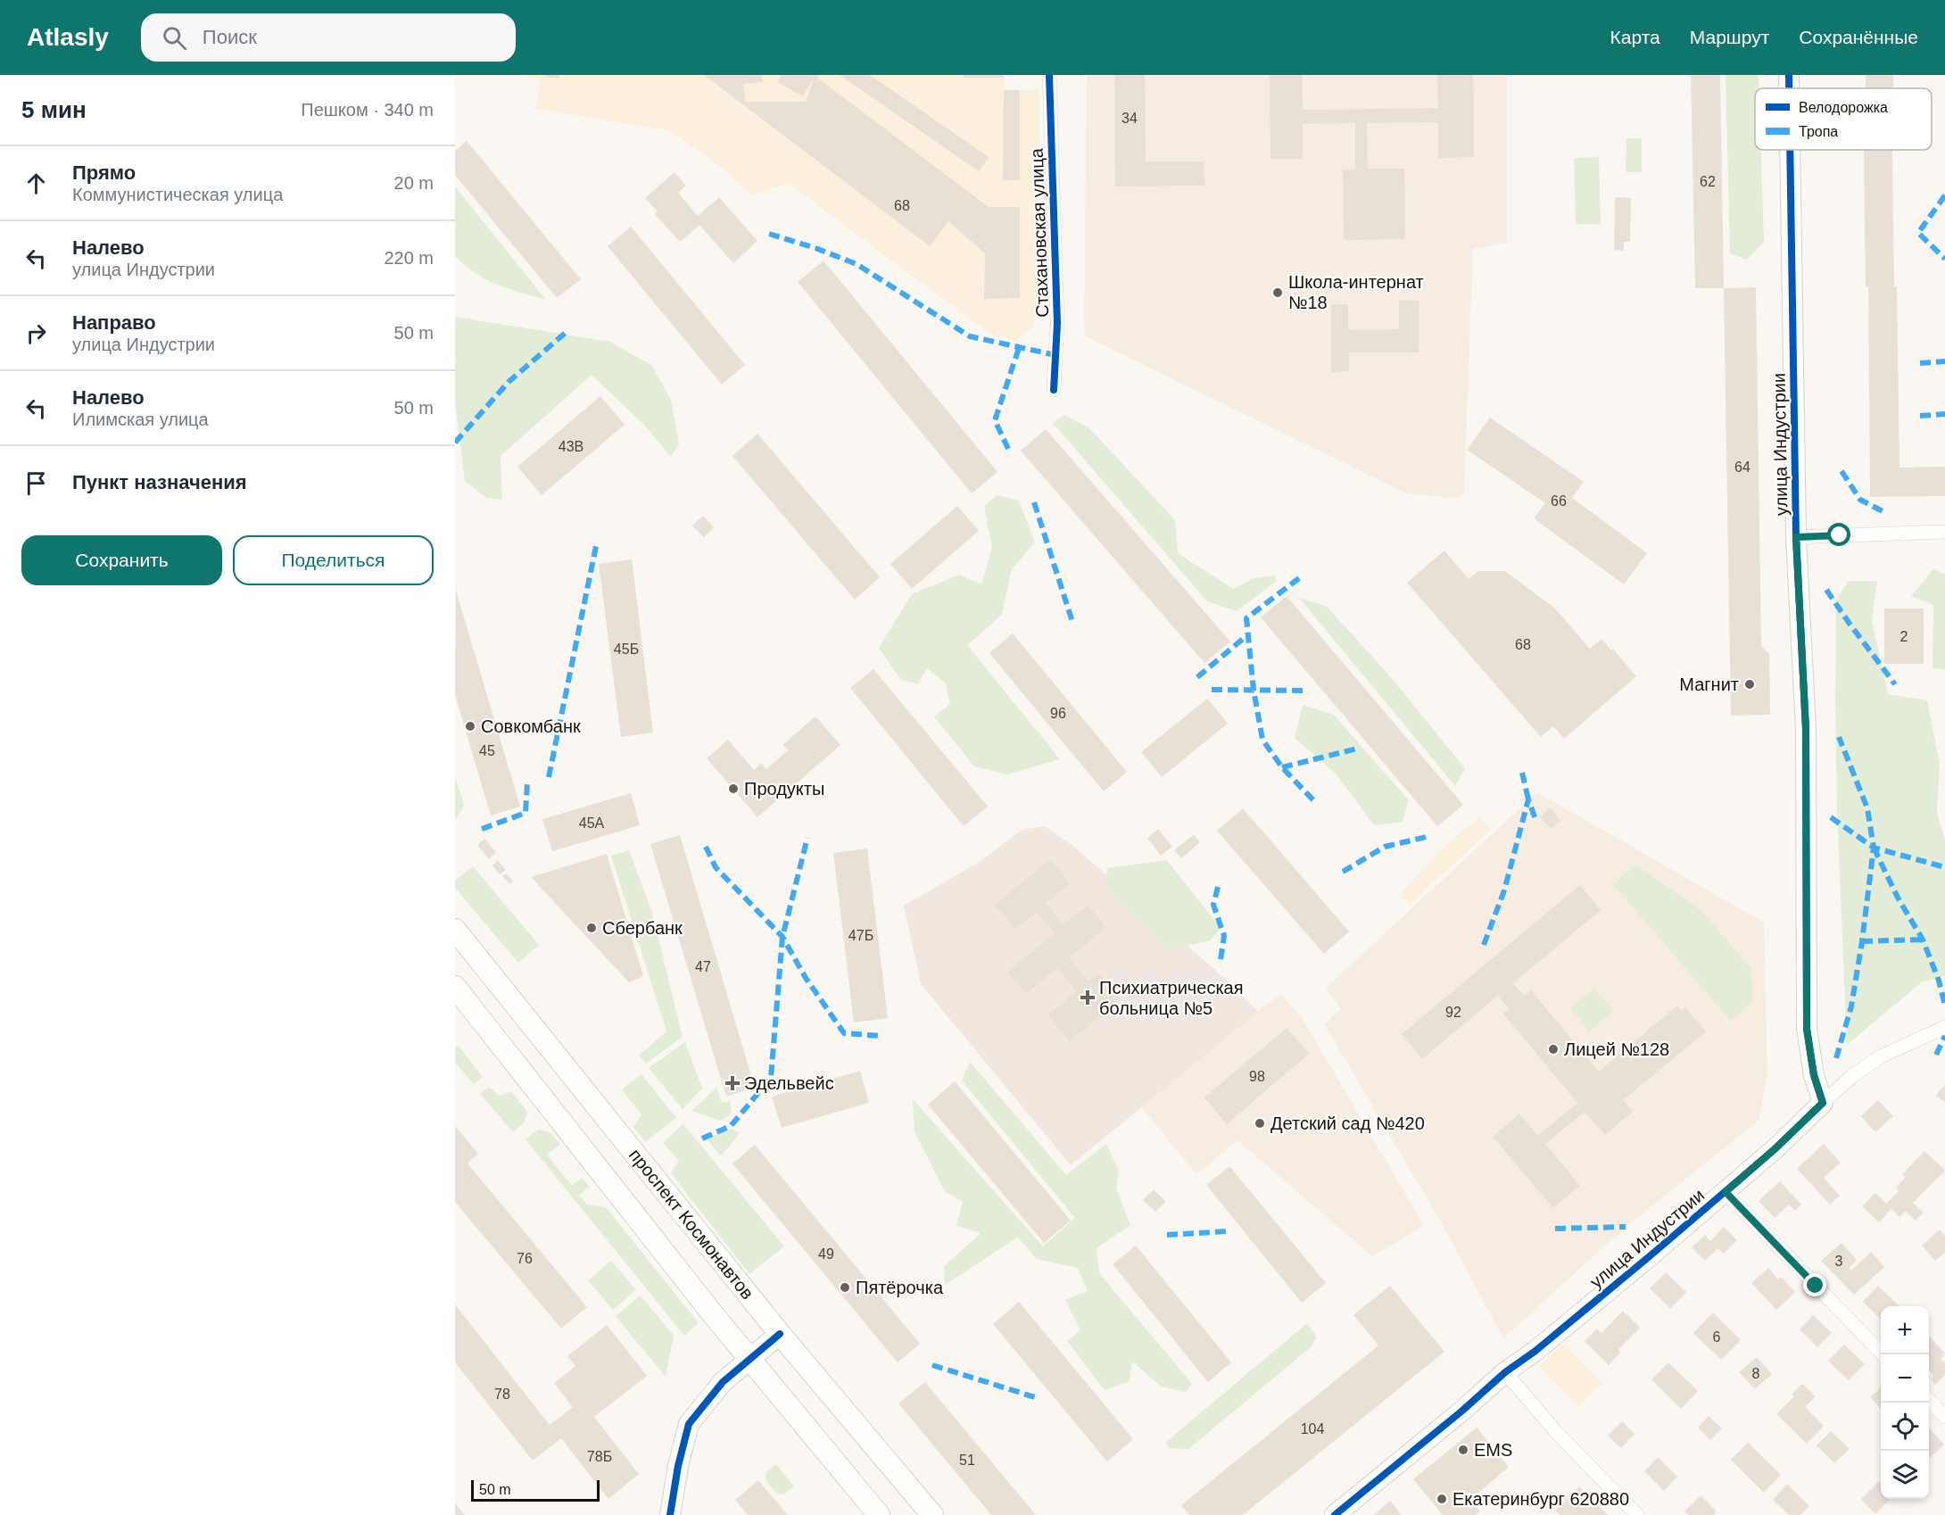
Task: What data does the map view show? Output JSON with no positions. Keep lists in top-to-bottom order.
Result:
{
  "streets": {
    "main road": ["проспект Космонавтов"],
    "street": ["Стахановская улица", "улица Индустрии"]
  },
  "places": {
    "other": [
      "Школа-интернат №18",
      "Магнит",
      "Совкомбанк",
      "Продукты",
      "Сбербанк",
      "Лицей №128",
      "Детский сад №420",
      "Пятёрочка",
      "EMS",
      "Екатеринбург 620880"
    ],
    "health": ["Психиатрическая больница №5", "Эдельвейс"]
  },
  "house_numbers": [
    "34",
    "62",
    "68",
    "43В",
    "64",
    "66",
    "2",
    "68",
    "45Б",
    "96",
    "45",
    "45А",
    "47Б",
    "47",
    "92",
    "98",
    "49",
    "76",
    "3",
    "6",
    "8",
    "78",
    "104",
    "78Б",
    "51"
  ],
  "legend": ["Велодорожка", "Тропа"],
  "scale_bar": "50 m",
  "page": {
    "header": "Atlasly",
    "search": "Поиск",
    "nav": ["Карта", "Маршрут", "Сохранённые"],
    "heading": ["5 мин", "Пешком · 340 m"],
    "list": [
      ["Прямо", "Коммунистическая улица", "20 m"],
      ["Налево", "улица Индустрии", "220 m"],
      ["Направо", "улица Индустрии", "50 m"],
      ["Налево", "Илимская улица", "50 m"],
      "Пункт назначения"
    ],
    "buttons": ["Сохранить", "Поделиться"],
    "map_buttons": ["+", "−"],
    "scale": "50 m"
  }
}
